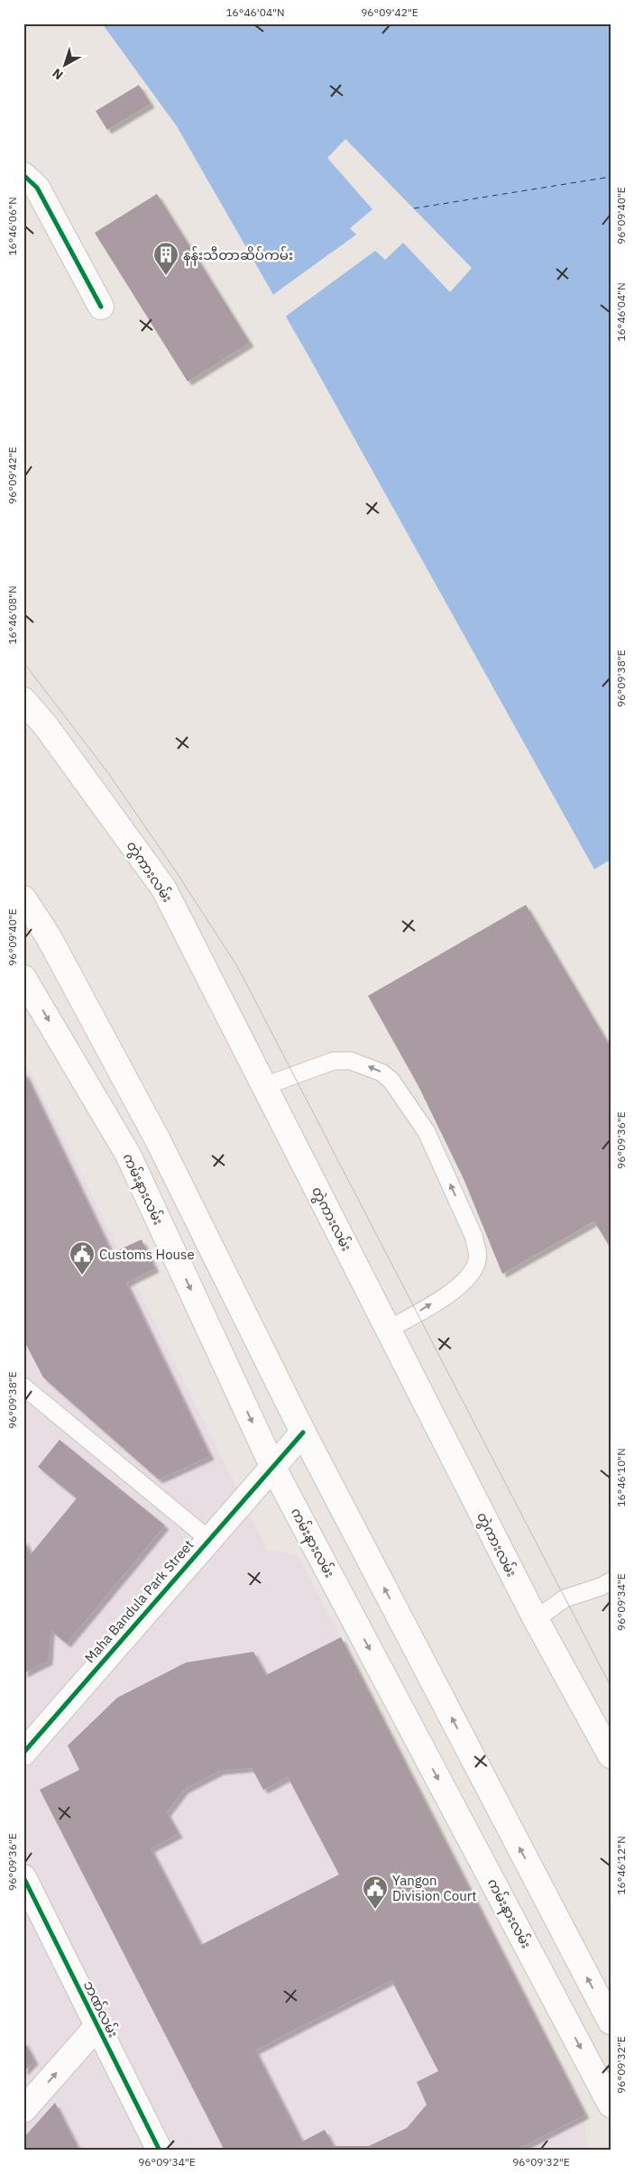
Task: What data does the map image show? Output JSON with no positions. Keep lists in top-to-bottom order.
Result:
{
  "streets": {
    "main road": [
      "တွဲကားလမ်း",
      "ကမ်းနားလမ်း",
      "Maha Bandula Park Street",
      "ဘဏ်လမ်း"
    ]
  },
  "crossings": [
    ["ကမ်းနားလမ်း", "Maha Bandula Park Street"]
  ],
  "places": {
    "building": ["နန်းသီတာဆိပ်ကမ်း"],
    "public building": ["Customs House", "Yangon Division Court"]
  },
  "north": "bottom left",
  "coordinates": [
    "16°46'04\"N",
    "96°09'42\"E",
    "96°09'40\"E",
    "16°46'06\"N",
    "16°46'08\"N",
    "96°09'38\"E",
    "96°09'36\"E",
    "16°46'10\"N",
    "96°09'34\"E",
    "16°46'12\"N",
    "96°09'32\"E"
  ]
}
